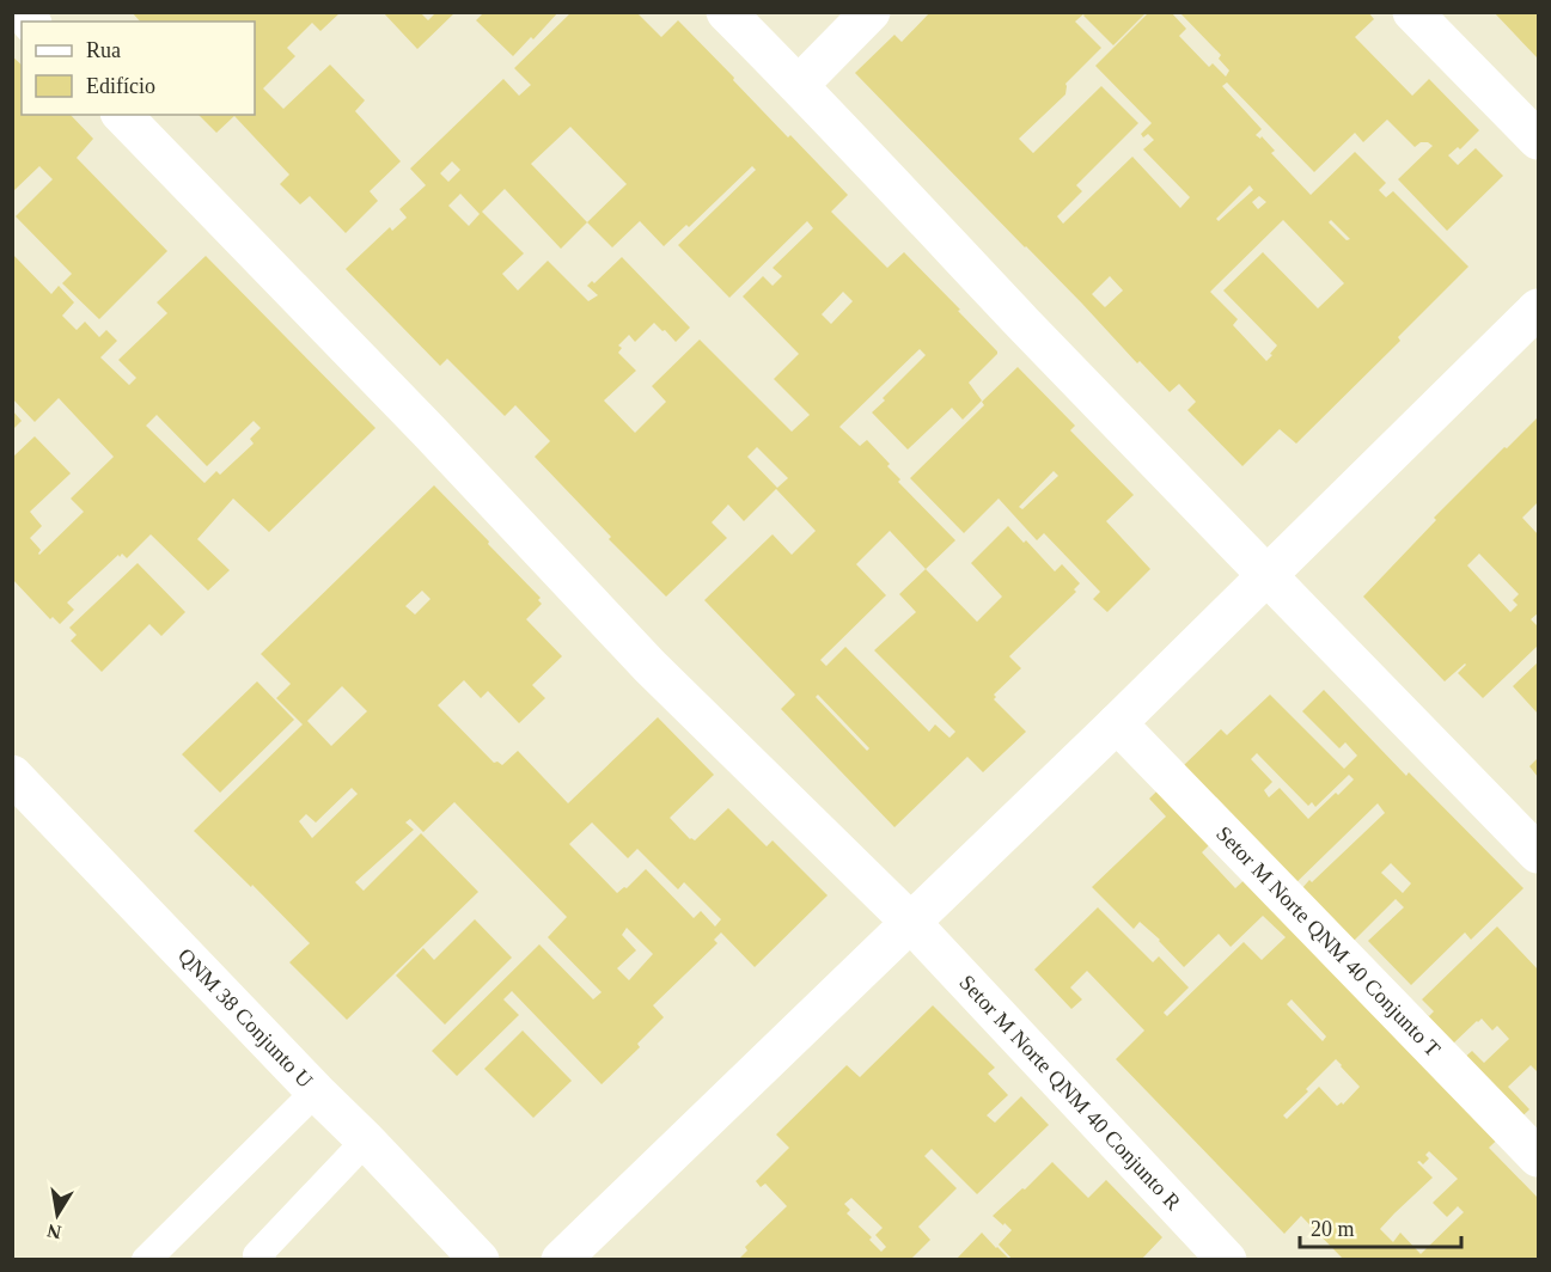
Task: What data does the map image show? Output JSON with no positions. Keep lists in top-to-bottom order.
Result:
{
  "streets": {
    "street": ["Setor M Norte QNM 40 Conjunto T", "QNM 38 Conjunto U", "Setor M Norte QNM 40 Conjunto R"]
  },
  "legend": ["Rua", "Edifício"],
  "scale_bar": "20 m",
  "north": "bottom"
}
